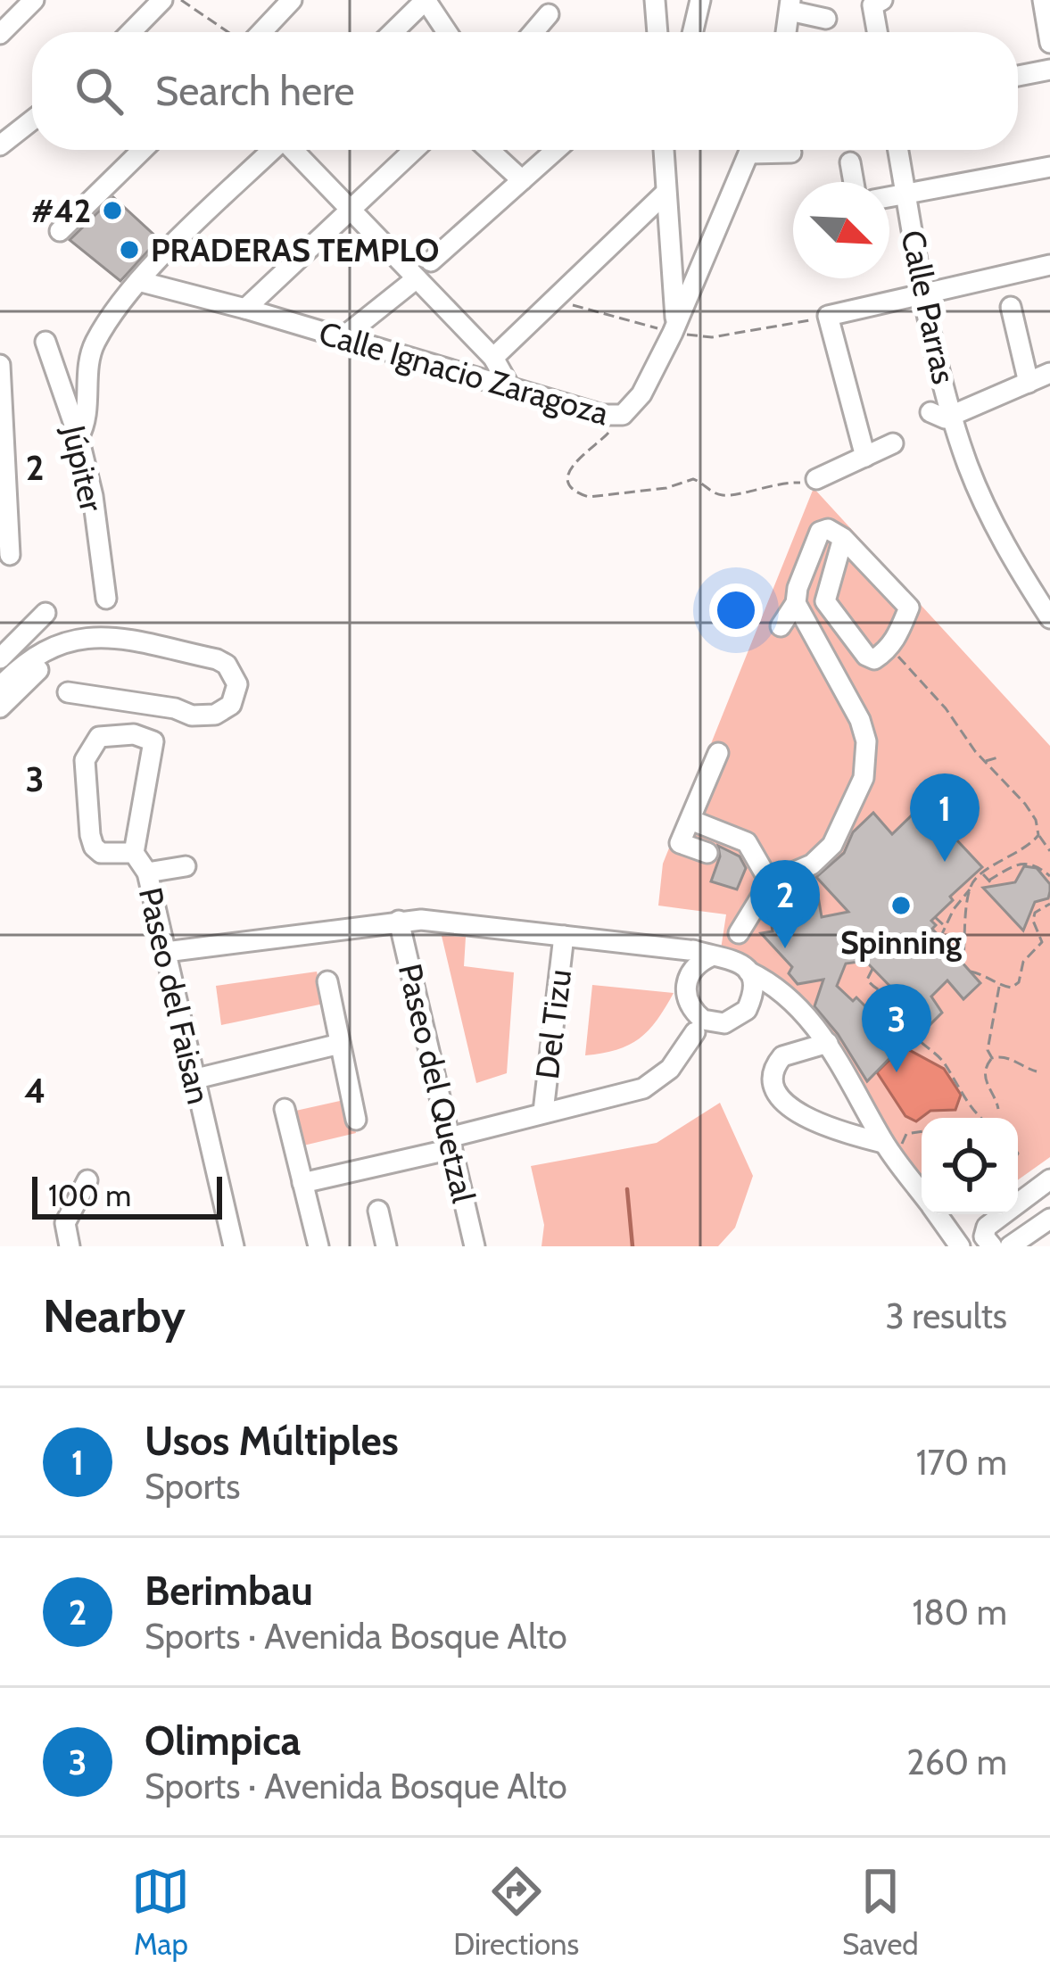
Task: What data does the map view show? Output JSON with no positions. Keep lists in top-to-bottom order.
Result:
{
  "streets": {
    "street": [
      "Calle Parras",
      "Calle Ignacio Zaragoza",
      "Júpiter",
      "Paseo del Faisan",
      "Del Tizu",
      "Paseo del Quetzal"
    ]
  },
  "places": ["#42", "PRADERAS TEMPLO", "Spinning"],
  "scale_bar": "100 m",
  "north": "bottom right",
  "page": {
    "search": "Search here",
    "pins": ["1", "2", "3"],
    "scale": "100 m",
    "heading": ["Nearby", "3 results"],
    "list": [
      {
        "mark": "1",
        "name": "Usos Múltiples",
        "note": "Sports",
        "value": "170 m"
      },
      {
        "mark": "2",
        "name": "Berimbau",
        "note": "Sports · Avenida Bosque Alto",
        "value": "180 m"
      },
      {
        "mark": "3",
        "name": "Olimpica",
        "note": "Sports · Avenida Bosque Alto",
        "value": "260 m"
      }
    ],
    "nav": ["Map", "Directions", "Saved"]
  },
  "grid": {
    "rows": ["2", "3", "4"]
  }
}
